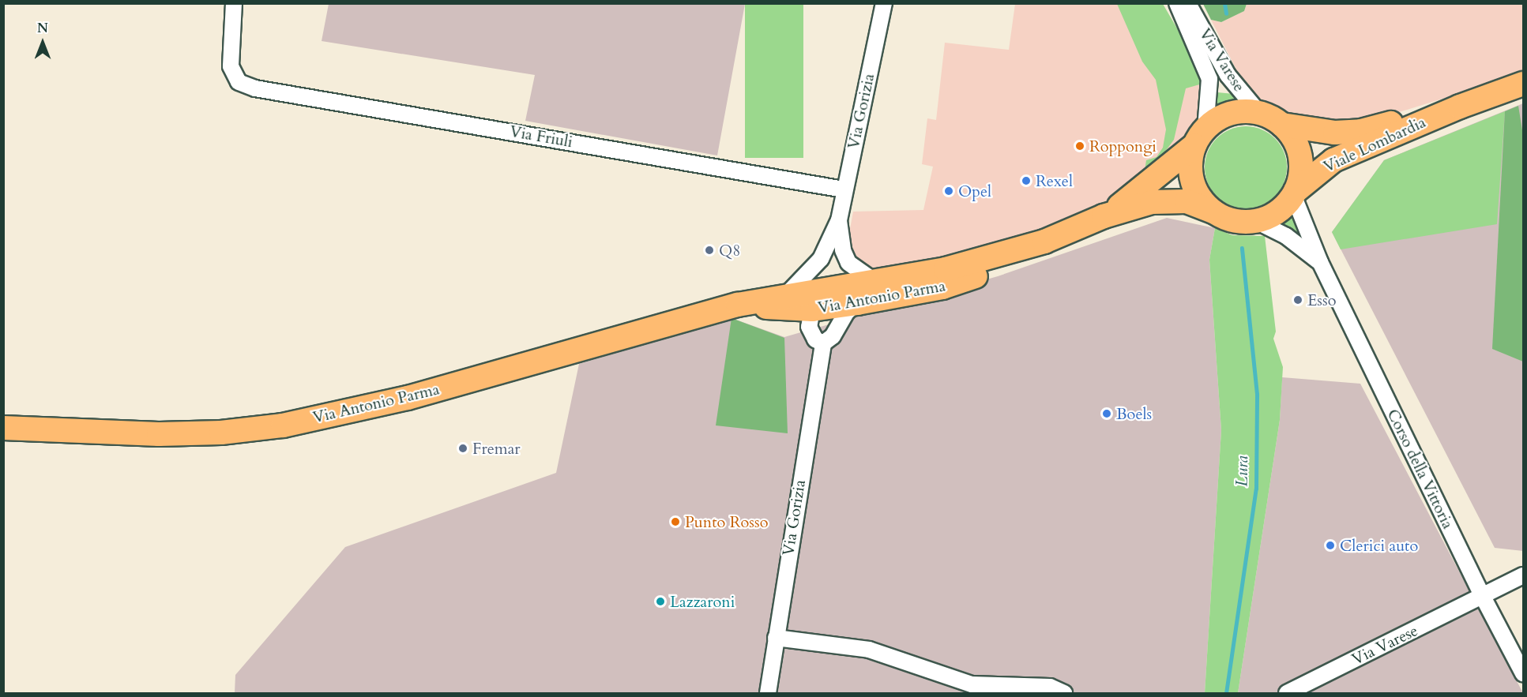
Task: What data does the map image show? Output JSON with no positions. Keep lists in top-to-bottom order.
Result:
{
  "streets": {
    "main road": ["Viale Lombardia", "Via Antonio Parma"],
    "street": [
      "Via Varese",
      "Via Gorizia",
      "Via Friuli",
      "Corso della Vittoria"
    ]
  },
  "crossings": [
    ["Via Varese", "Viale Lombardia"],
    ["Via Varese", "Via Antonio Parma"],
    ["Via Varese", "Corso della Vittoria"],
    ["Via Gorizia", "Via Friuli"],
    ["Via Gorizia", "Via Antonio Parma"],
    ["Viale Lombardia", "Via Antonio Parma"],
    ["Viale Lombardia", "Corso della Vittoria"],
    ["Via Antonio Parma", "Corso della Vittoria"]
  ],
  "water": ["Lura"],
  "places": [
    "Roppongi",
    "Rexel",
    "Opel",
    "Q8",
    "Esso",
    "Boels",
    "Fremar",
    "Punto Rosso",
    "Clerici auto",
    "Lazzaroni"
  ],
  "north": "top"
}
